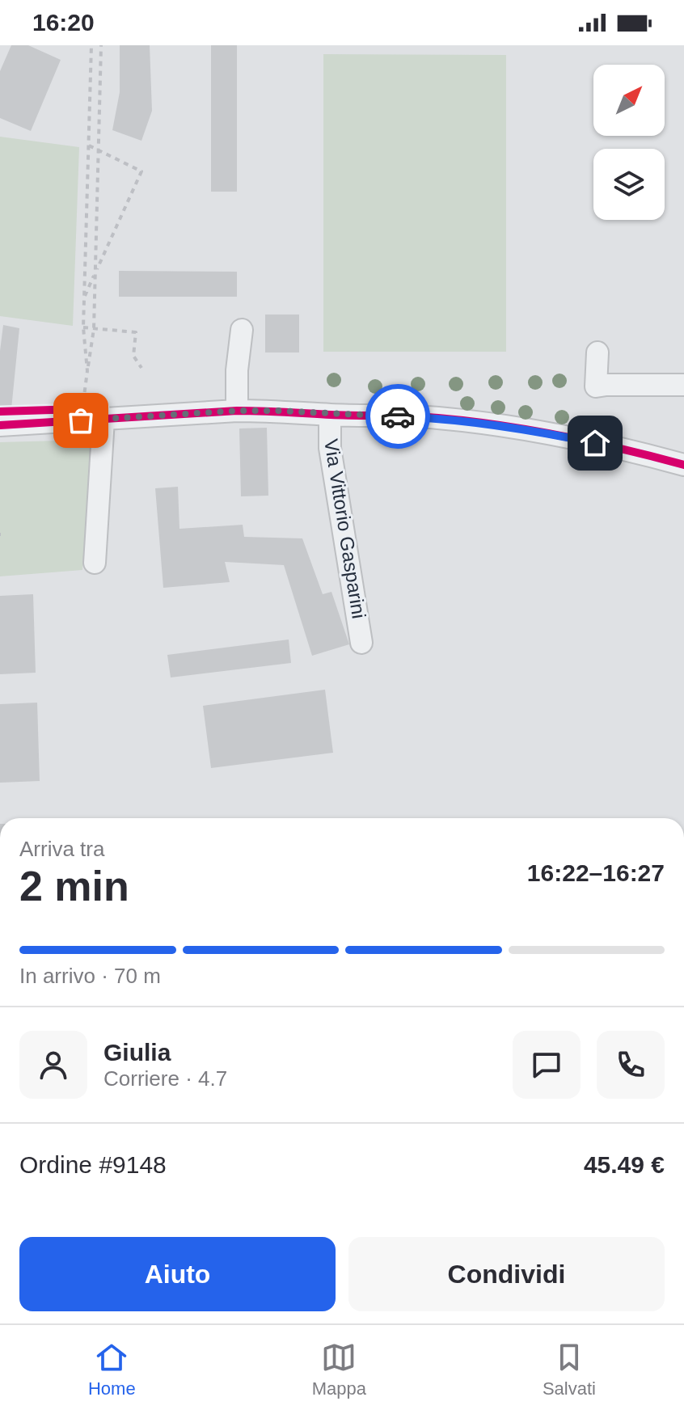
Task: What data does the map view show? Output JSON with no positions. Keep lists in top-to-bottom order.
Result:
{
  "streets": {
    "street": ["Via Vittorio Gasparini"]
  },
  "north": "top right",
  "page": {
    "status": "16:20",
    "heading": ["2 min", "Arriva tra", "16:22–16:27"],
    "panel": [
      "Giulia",
      "Corriere · 4.7",
      "Ordine #9148",
      "45.49 €"
    ],
    "bar": "In arrivo · 70 m",
    "buttons": ["Aiuto", "Condividi"],
    "tabs": ["Home", "Mappa", "Salvati"]
  }
}
